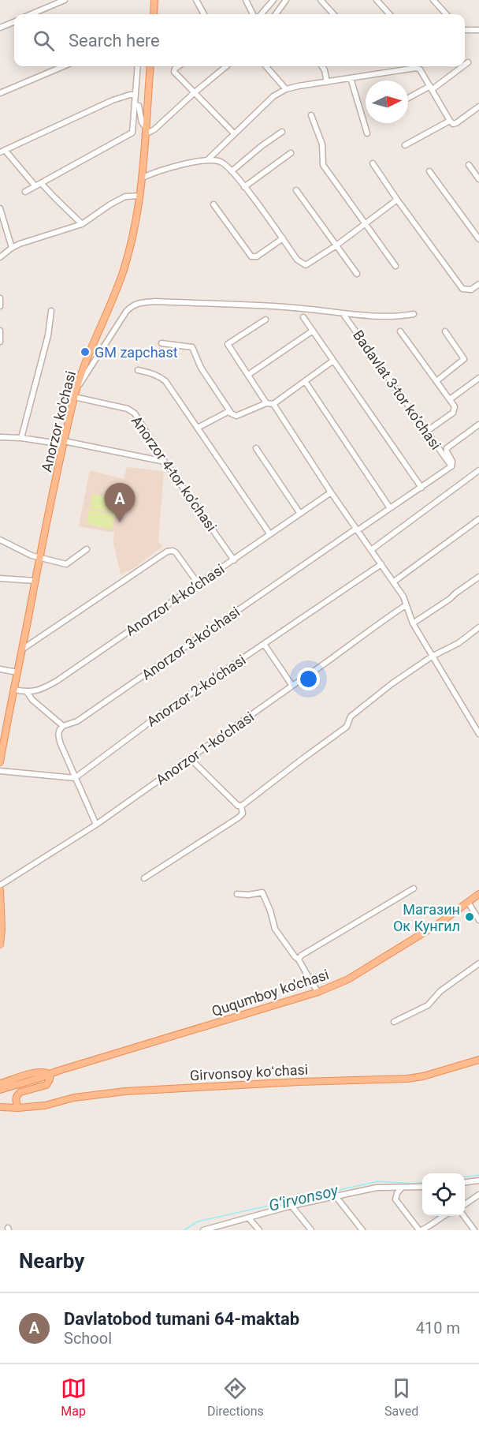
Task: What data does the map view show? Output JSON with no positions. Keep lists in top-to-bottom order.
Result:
{
  "streets": {
    "main road": ["Anorzor ko'chasi", "Ququmboy ko'chasi", "Girvonsoy koʻchasi"],
    "street": [
      "Badavlat 3-tor koʼchasi",
      "Anorzor 4-tor koʼchasi",
      "Аnorzor 4-koʼchasi",
      "Аnorzor 3-koʼchasi",
      "Аnorzor 2-koʼchasi",
      "Аnorzor 1-koʼchasi"
    ]
  },
  "crossings": [
    ["Badavlat 3-tor koʼchasi", "Аnorzor 3-koʼchasi"],
    ["Anorzor ko'chasi", "Anorzor 4-tor koʼchasi"],
    ["Anorzor ko'chasi", "Аnorzor 4-koʼchasi"],
    ["Anorzor 4-tor koʼchasi", "Аnorzor 4-koʼchasi"]
  ],
  "water": ["G‘irvonsoy"],
  "places": ["GM zapchast", "Магазин Ок Кунгил"],
  "north": "right",
  "page": {
    "search": "Search here",
    "pins": "A",
    "heading": "Nearby",
    "list": [
      {
        "mark": "A",
        "name": "Davlatobod tumani 64-maktab",
        "note": "School",
        "value": "410 m"
      }
    ],
    "nav": ["Map", "Directions", "Saved"]
  }
}
